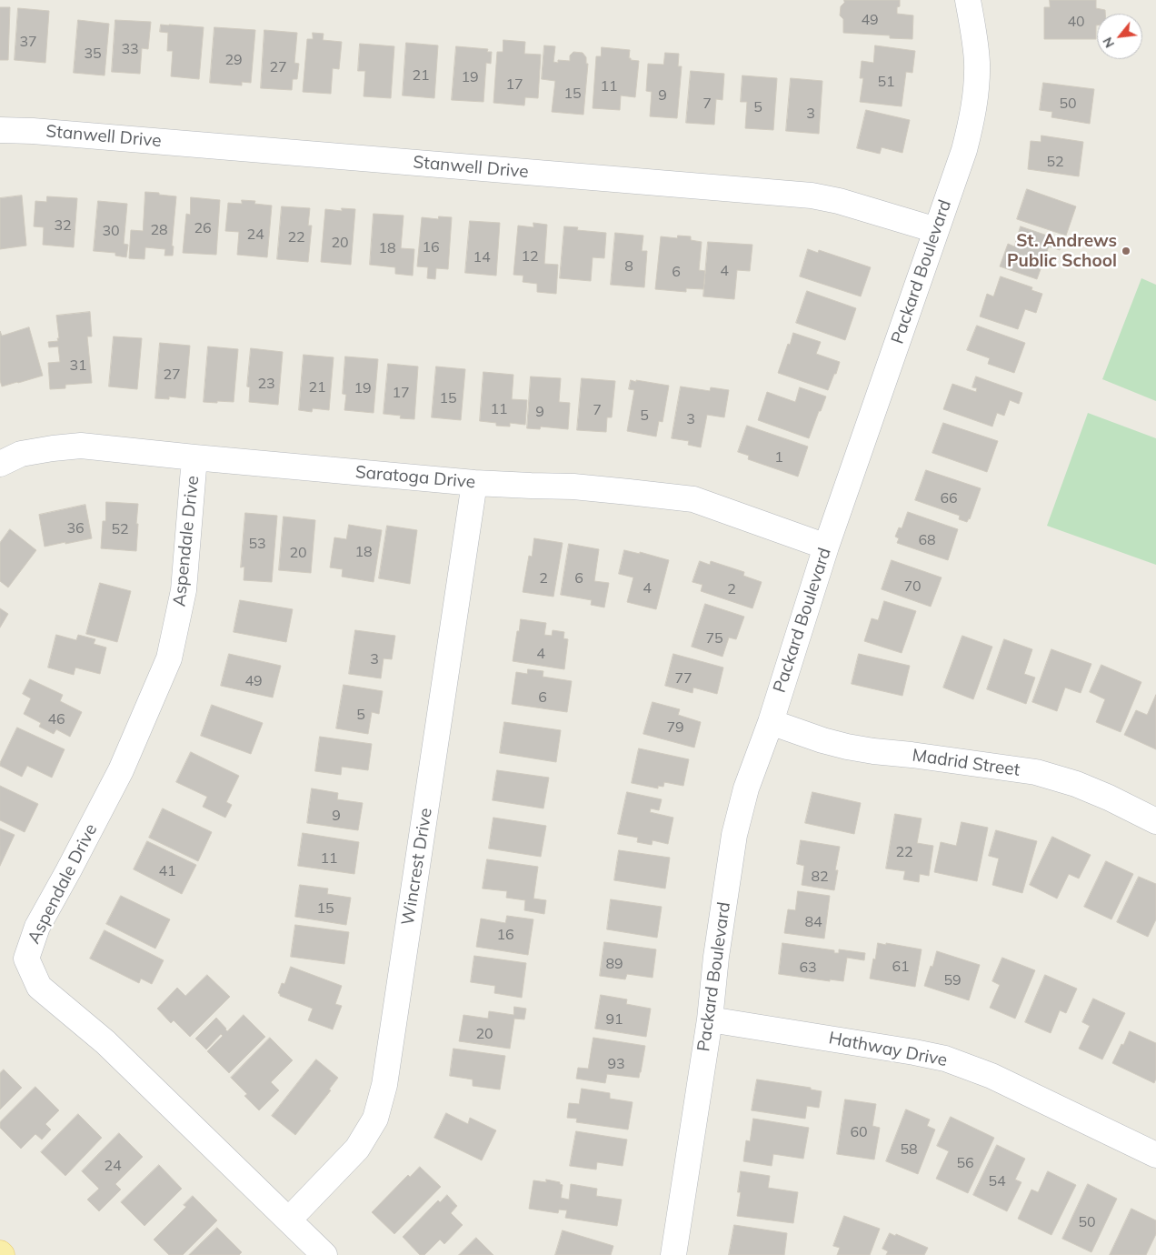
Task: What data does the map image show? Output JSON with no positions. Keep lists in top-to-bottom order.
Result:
{
  "streets": {
    "street": [
      "Stanwell Drive",
      "Packard Boulevard",
      "Saratoga Drive",
      "Aspendale Drive",
      "Madrid Street",
      "Wincrest Drive",
      "Hathway Drive"
    ]
  },
  "crossings": [
    ["Stanwell Drive", "Packard Boulevard"],
    ["Packard Boulevard", "Saratoga Drive"],
    ["Packard Boulevard", "Madrid Street"],
    ["Packard Boulevard", "Hathway Drive"],
    ["Saratoga Drive", "Aspendale Drive"],
    ["Saratoga Drive", "Wincrest Drive"],
    ["Aspendale Drive", "Wincrest Drive"]
  ],
  "places": ["St. Andrews Public School"],
  "house_numbers": [
    "49",
    "40",
    "37",
    "33",
    "35",
    "29",
    "27",
    "21",
    "19",
    "51",
    "17",
    "11",
    "15",
    "9",
    "7",
    "50",
    "5",
    "3",
    "52",
    "32",
    "26",
    "28",
    "30",
    "24",
    "22",
    "20",
    "16",
    "18",
    "12",
    "14",
    "8",
    "4",
    "6",
    "31",
    "27",
    "23",
    "21",
    "19",
    "17",
    "15",
    "11",
    "7",
    "9",
    "5",
    "3",
    "1",
    "66",
    "36",
    "52",
    "68",
    "53",
    "18",
    "20",
    "2",
    "6",
    "70",
    "4",
    "2",
    "75",
    "4",
    "3",
    "77",
    "49",
    "6",
    "5",
    "46",
    "79",
    "9",
    "22",
    "11",
    "41",
    "82",
    "15",
    "84",
    "16",
    "89",
    "61",
    "63",
    "59",
    "91",
    "20",
    "93",
    "60",
    "58",
    "56",
    "24",
    "54",
    "50"
  ],
  "north": "bottom left"
}
